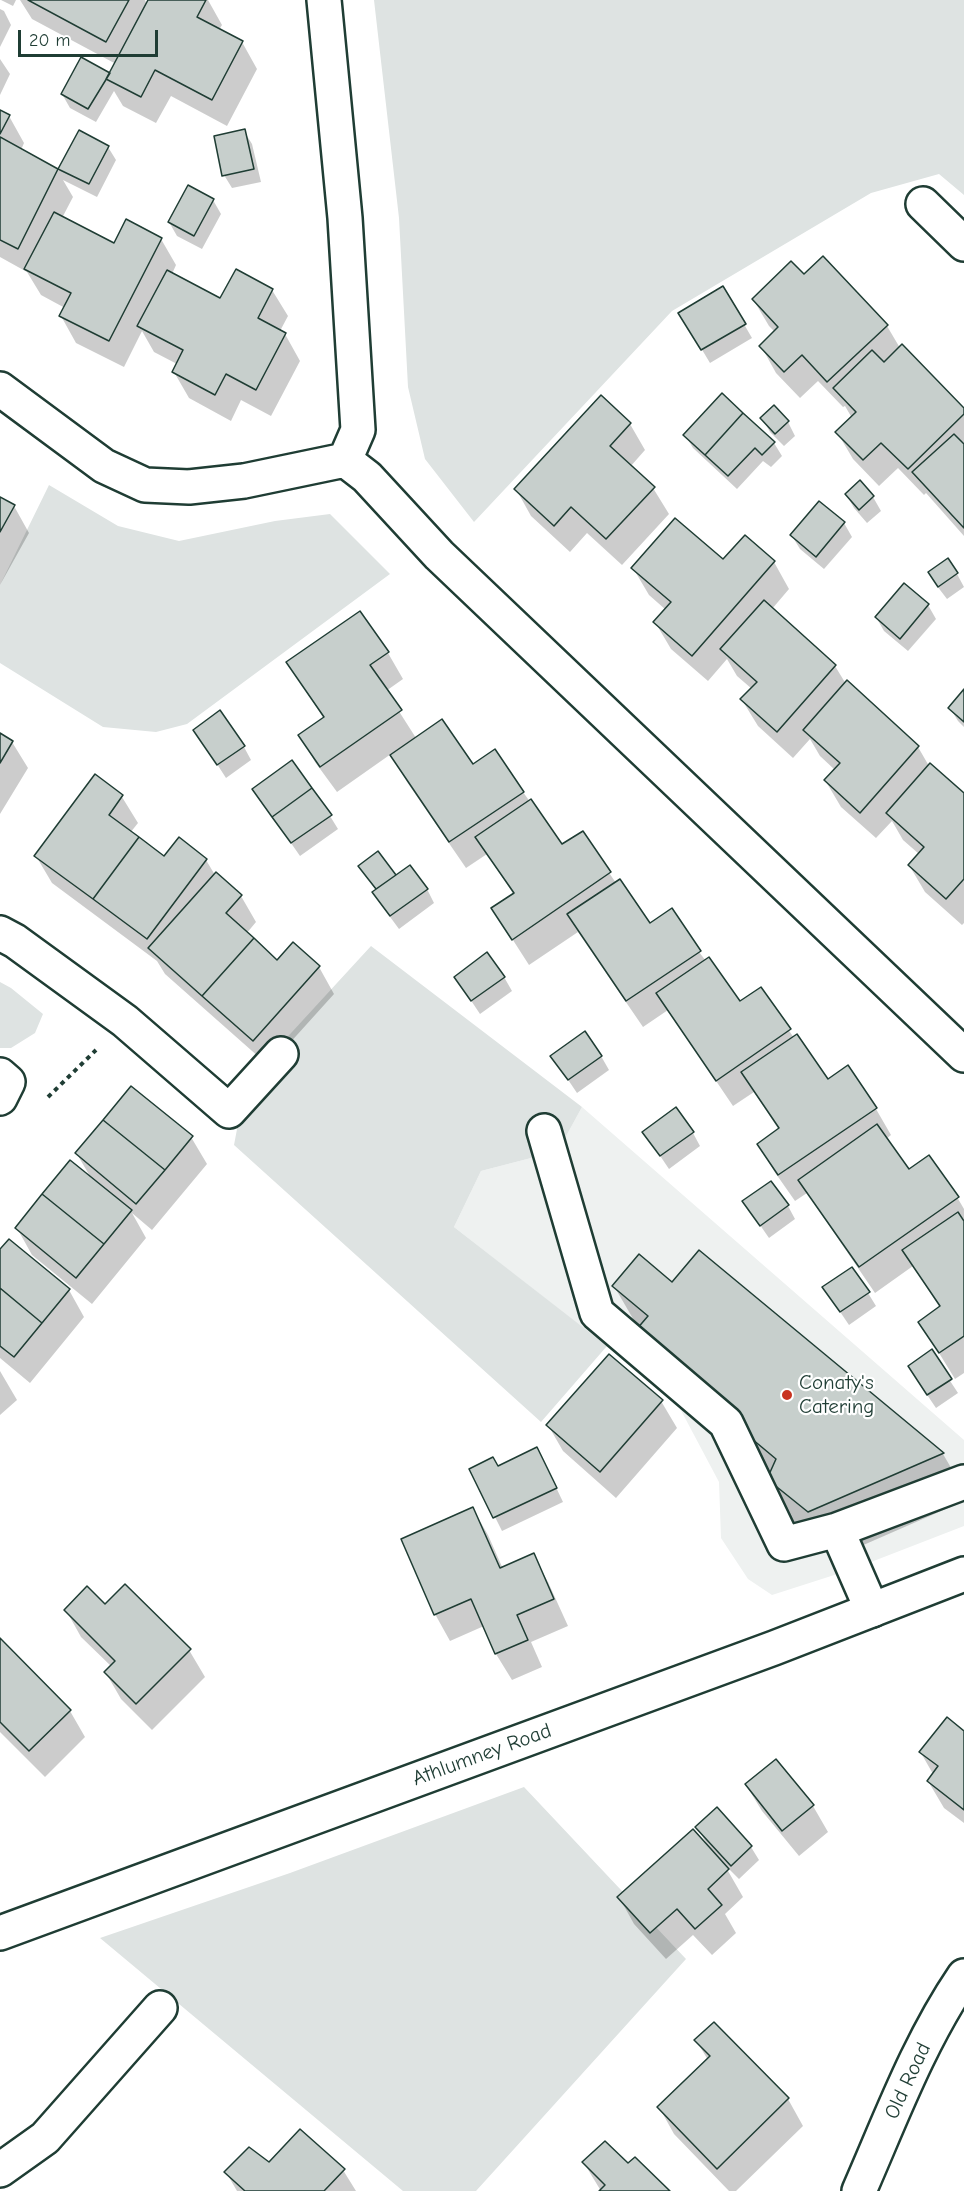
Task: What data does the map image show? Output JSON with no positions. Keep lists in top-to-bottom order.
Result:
{
  "streets": {
    "street": ["Athlumney Road", "Old Road"]
  },
  "places": ["Conaty's Catering"],
  "scale_bar": "20 m"
}
